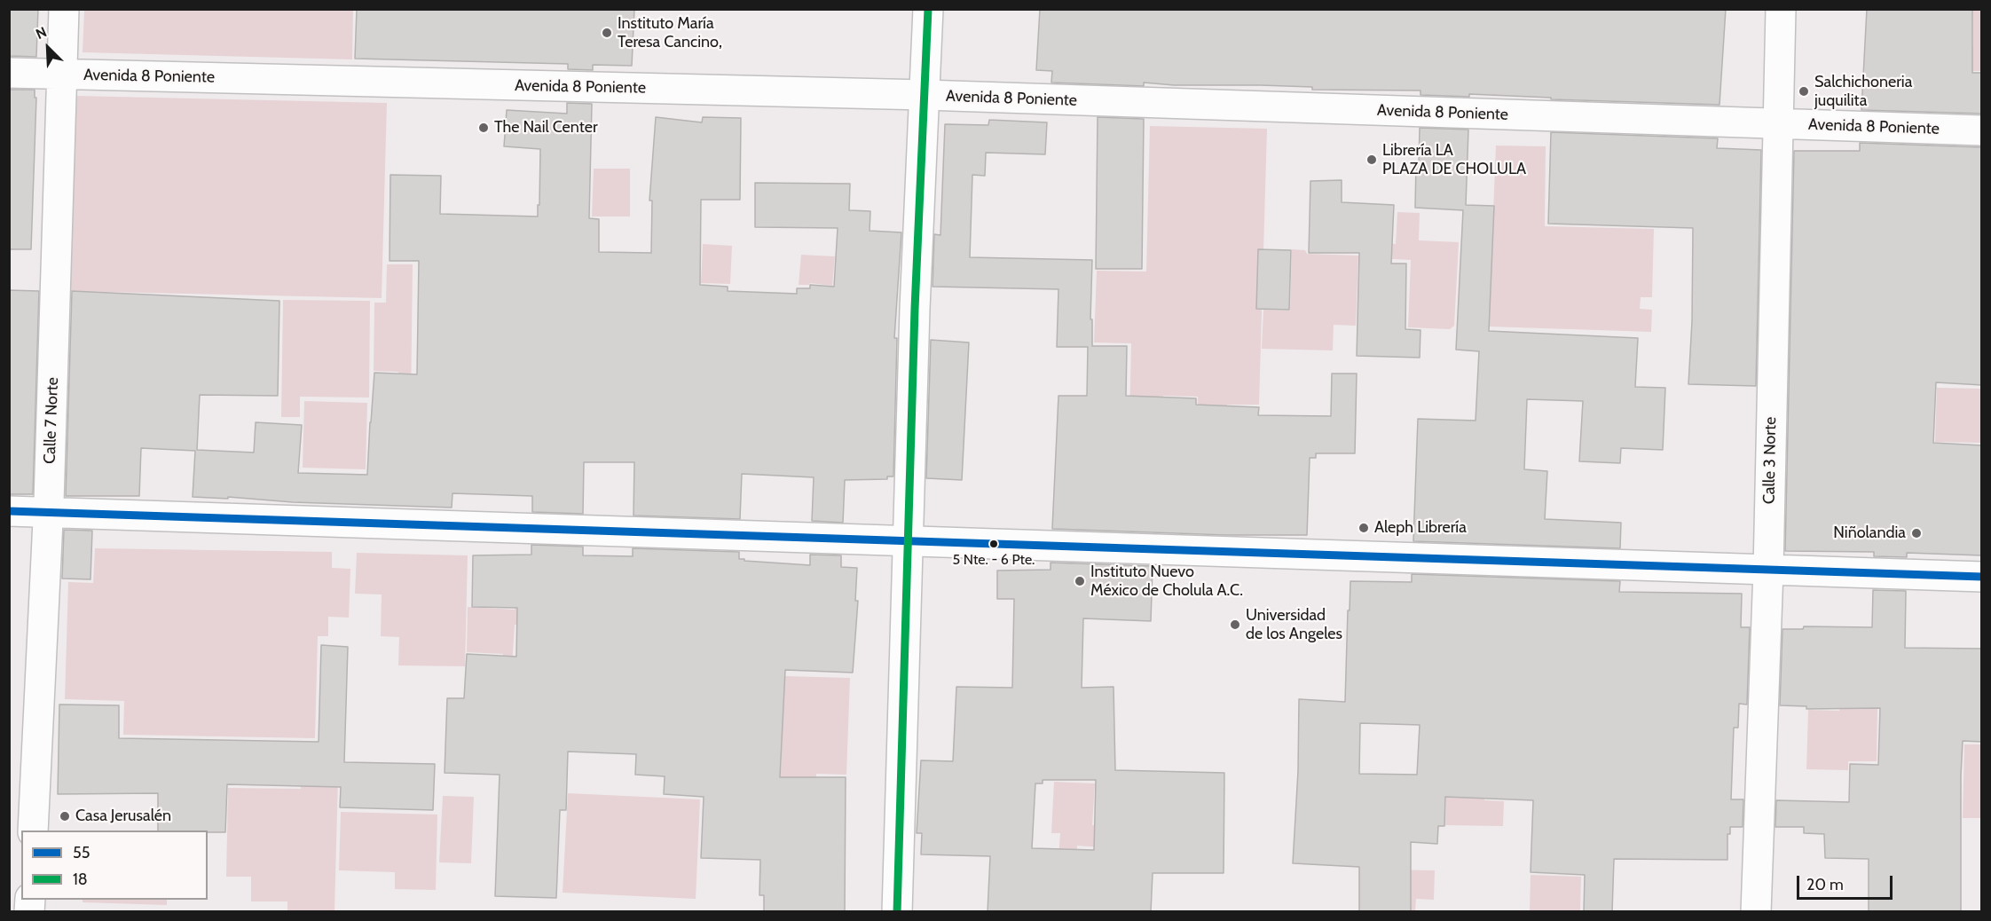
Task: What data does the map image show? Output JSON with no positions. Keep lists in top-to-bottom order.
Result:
{
  "streets": {
    "street": ["Avenida 8 Poniente", "Calle 7 Norte", "Calle 3 Norte"]
  },
  "crossings": [
    ["Avenida 8 Poniente", "Calle 7 Norte"],
    ["Avenida 8 Poniente", "Calle 3 Norte"]
  ],
  "places": [
    "Instituto María Teresa Cancino,",
    "Salchichoneria juquilita",
    "The Nail Center",
    "Librería LA PLAZA DE CHOLULA",
    "Aleph Librería",
    "Niñolandia",
    "5 Nte. - 6 Pte.",
    "Instituto Nuevo México de Cholula A.C.",
    "Universidad de los Angeles",
    "Casa Jerusalén"
  ],
  "lines": ["transit line 18", "transit line 55"],
  "legend": ["55", "18"],
  "scale_bar": "20 m",
  "north": "top left"
}
